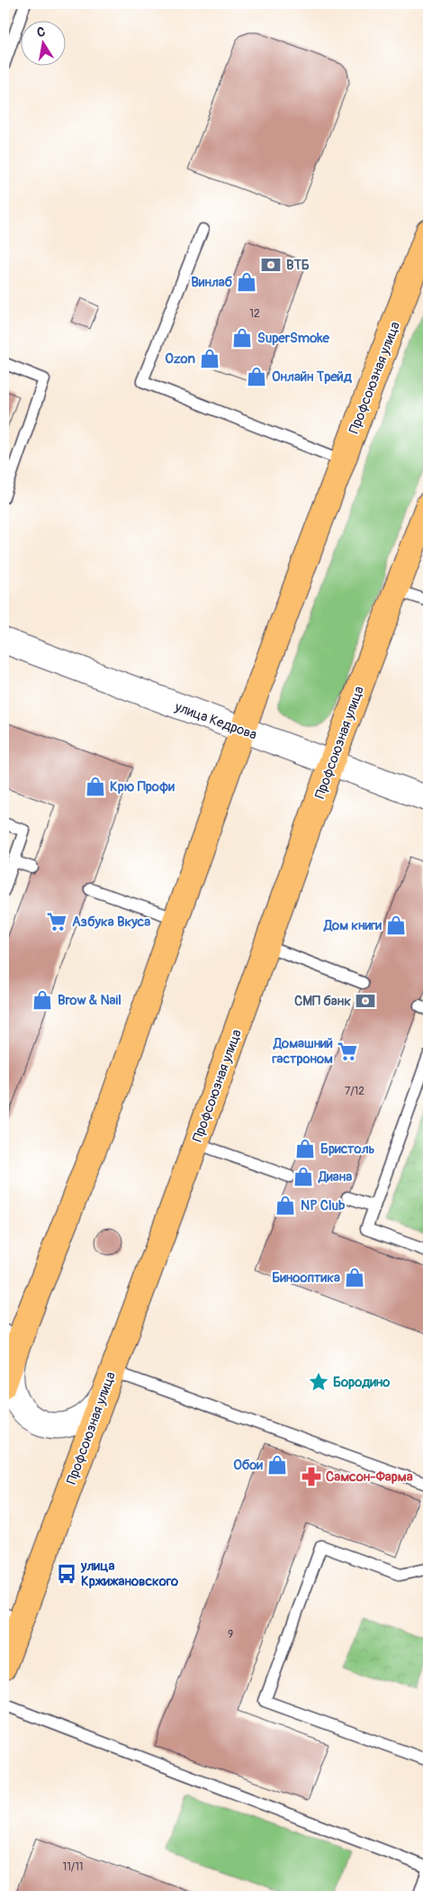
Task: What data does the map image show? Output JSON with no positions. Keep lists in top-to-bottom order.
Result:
{
  "streets": {
    "main road": ["Профсоюзная улица"],
    "street": ["улица Кедрова"]
  },
  "crossings": [
    ["Профсоюзная улица", "улица Кедрова"]
  ],
  "places": {
    "bank": ["ВТБ", "СМП банк"],
    "shop": [
      "Винлаб",
      "SuperSmoke",
      "Ozon",
      "Онлайн Трейд",
      "Крю Профи",
      "Дом книги",
      "Brow & Nail",
      "Бристоль",
      "Диана",
      "NP Club",
      "Бинооптика",
      "Обои"
    ],
    "supermarket": ["Азбука Вкуса", "Домашний гастроном"],
    "place": ["Бородино"],
    "pharmacy": ["Самсон-Фарма"],
    "bus stop": ["улица Кржижановского"]
  },
  "house_numbers": [
    "12",
    "7/12",
    "9",
    "11/11"
  ],
  "north": "top"
}
